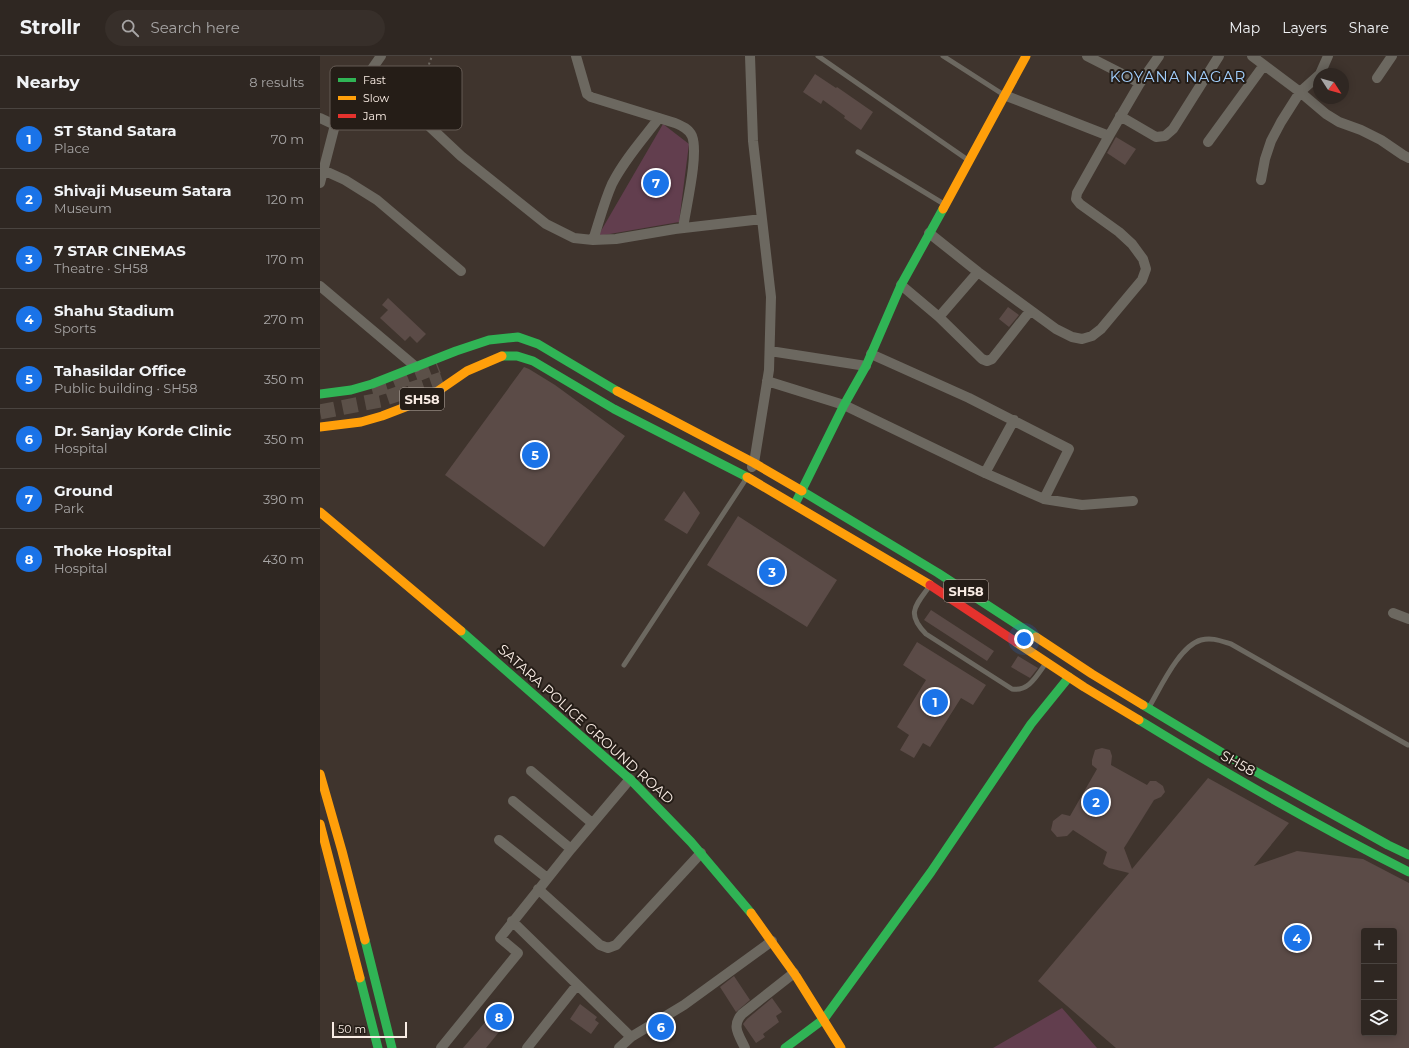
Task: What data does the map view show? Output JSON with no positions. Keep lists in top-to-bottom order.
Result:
{
  "streets": {
    "main road": ["SH58", "SATARA POLICE GROUND ROAD"]
  },
  "districts": ["KOYANA NAGAR"],
  "legend": ["Fast", "Slow", "Jam"],
  "scale_bar": "50 m",
  "north": "bottom right",
  "page": {
    "header": "Strollr",
    "search": "Search here",
    "nav": ["Map", "Layers", "Share"],
    "heading": ["Nearby", "8 results"],
    "list": [
      {
        "mark": "1",
        "name": "ST Stand Satara",
        "note": "Place",
        "value": "70 m"
      },
      {
        "mark": "2",
        "name": "Shivaji Museum Satara",
        "note": "Museum",
        "value": "120 m"
      },
      {
        "mark": "3",
        "name": "7 STAR CINEMAS",
        "note": "Theatre · SH58",
        "value": "170 m"
      },
      {
        "mark": "4",
        "name": "Shahu Stadium",
        "note": "Sports",
        "value": "270 m"
      },
      {
        "mark": "5",
        "name": "Tahasildar Office",
        "note": "Public building · SH58",
        "value": "350 m"
      },
      {
        "mark": "6",
        "name": "Dr. Sanjay Korde Clinic",
        "note": "Hospital",
        "value": "350 m"
      },
      {
        "mark": "7",
        "name": "Ground",
        "note": "Park",
        "value": "390 m"
      },
      {
        "mark": "8",
        "name": "Thoke Hospital",
        "note": "Hospital",
        "value": "430 m"
      }
    ],
    "pins": [
      "7",
      "5",
      "3",
      "1",
      "2",
      "4",
      "8",
      "6"
    ],
    "map_buttons": ["+", "−"],
    "scale": "50 m"
  }
}
